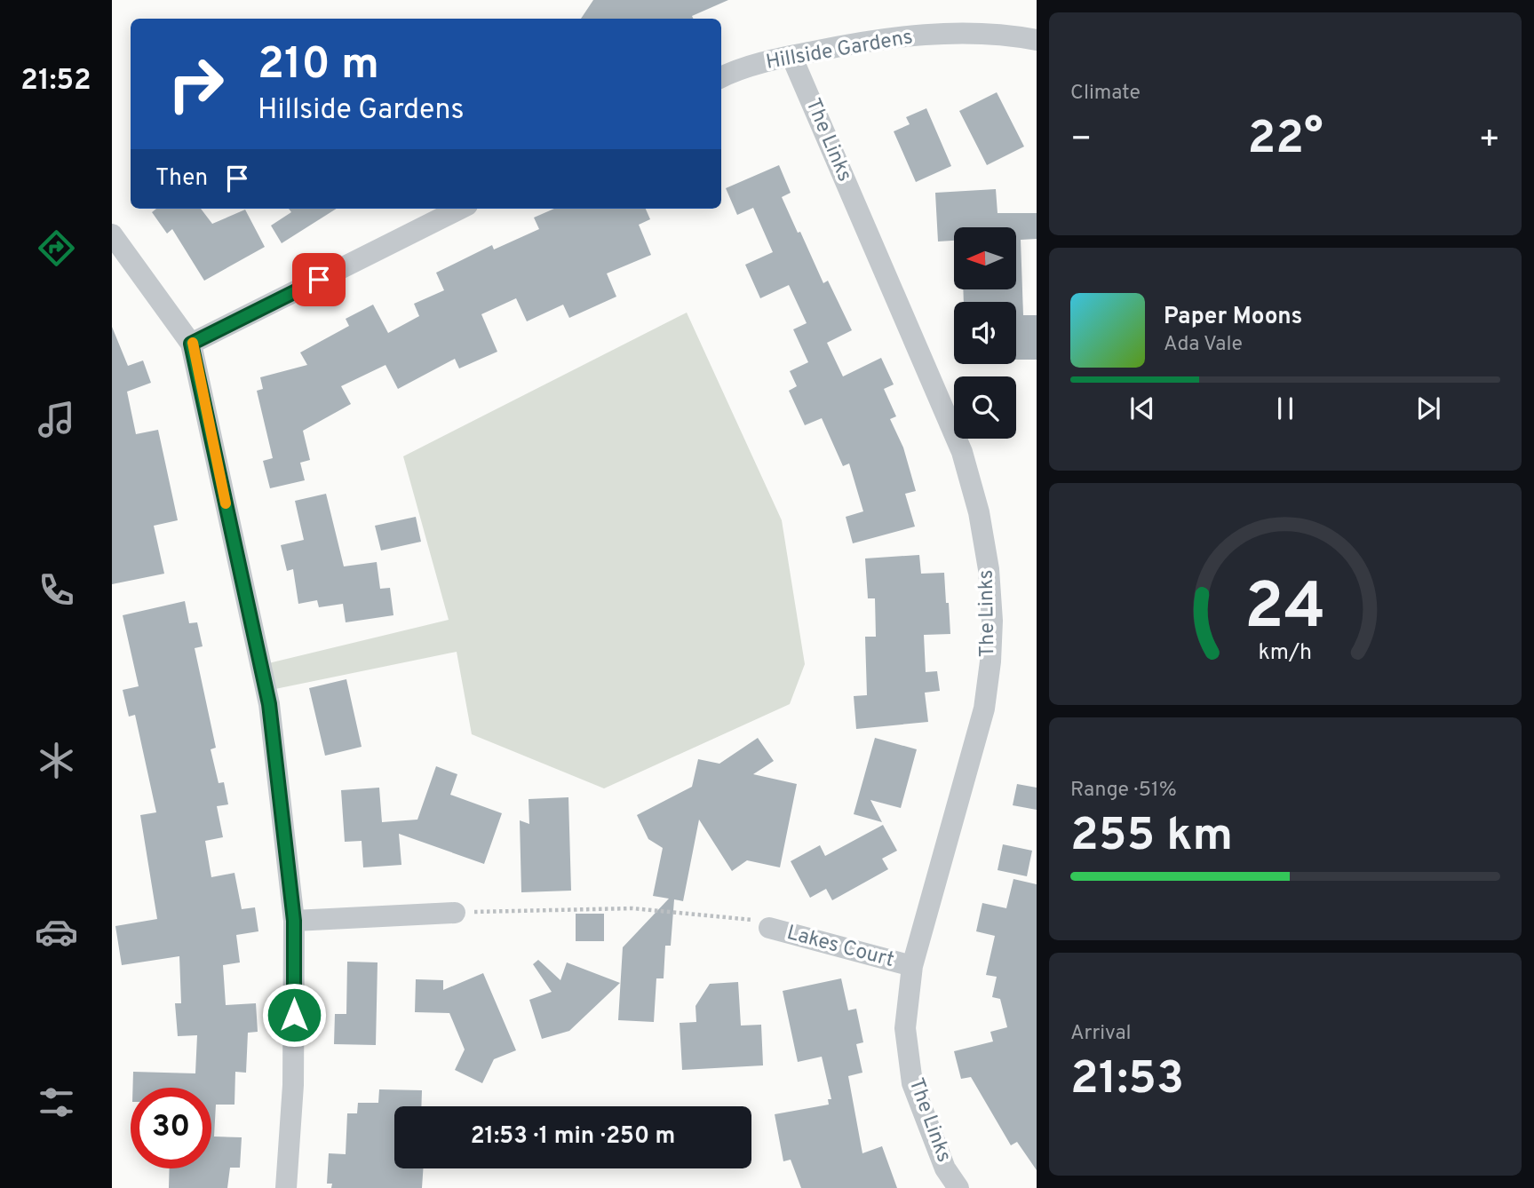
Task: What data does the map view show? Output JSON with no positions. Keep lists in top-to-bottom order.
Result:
{
  "streets": {
    "street": ["Hillside Gardens", "The Links", "Lakes Court"]
  },
  "crossings": [
    ["Hillside Gardens", "The Links"],
    ["The Links", "Lakes Court"]
  ],
  "north": "left",
  "page": {
    "tabs": "21:52",
    "tile": [
      "Climate",
      ["Range · 51%", "255 km"],
      ["Arrival", "21:53"]
    ],
    "turn": ["210 m", "Hillside Gardens"],
    "heat": ["−", "22°", "+"],
    "then": "Then",
    "song": ["Paper Moons", "Ada Vale"],
    "limit": "30",
    "trip": "21:53 · 1 min · 250 m",
    "gauge": ["24", "km/h"]
  }
}
